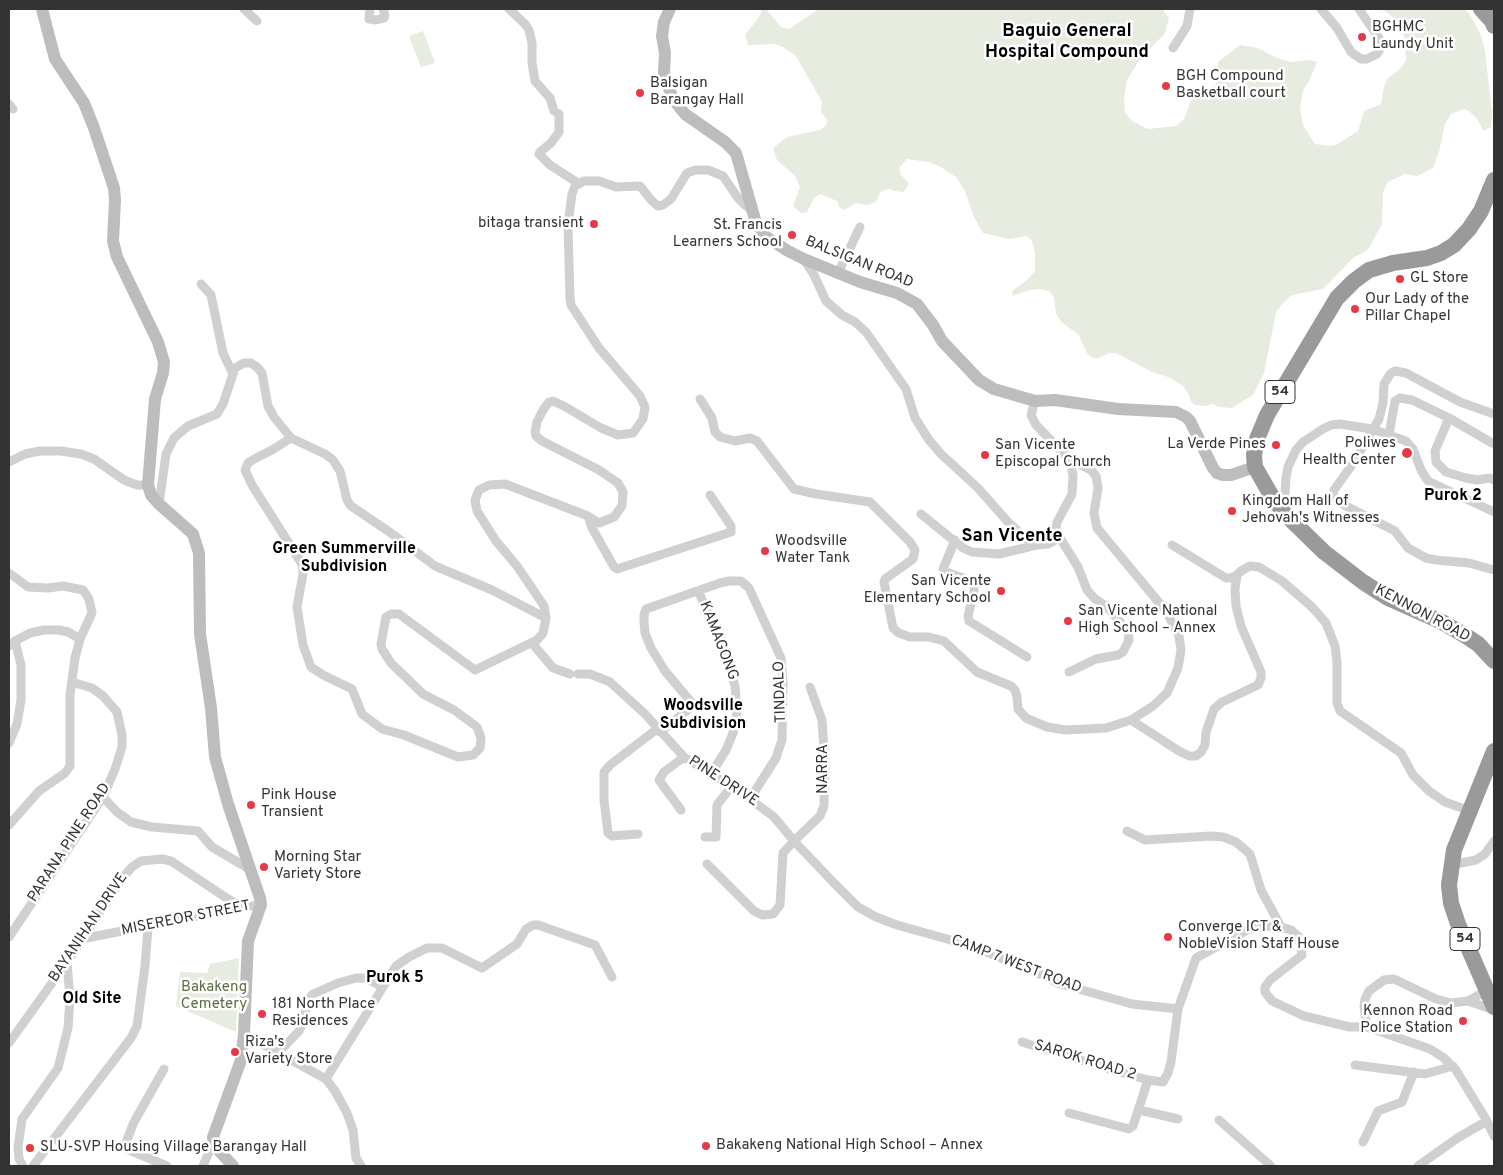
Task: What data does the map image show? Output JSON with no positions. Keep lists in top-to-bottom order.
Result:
{
  "streets": {
    "highway": ["54", "KENNON ROAD"],
    "main road": ["BALSIGAN ROAD"],
    "street": [
      "KAMAGONG",
      "TINDALO",
      "NARRA",
      "PINE DRIVE",
      "PARANA PINE ROAD",
      "MISEREOR STREET",
      "BAYANIHAN DRIVE",
      "CAMP 7 WEST ROAD",
      "SAROK ROAD 2"
    ]
  },
  "crossings": [
    ["BALSIGAN ROAD", "54"],
    ["BALSIGAN ROAD", "KENNON ROAD"],
    ["54", "KENNON ROAD"],
    ["KAMAGONG", "TINDALO"],
    ["KAMAGONG", "PINE DRIVE"],
    ["TINDALO", "PINE DRIVE"],
    ["NARRA", "PINE DRIVE"],
    ["PINE DRIVE", "CAMP 7 WEST ROAD"],
    ["MISEREOR STREET", "BAYANIHAN DRIVE"]
  ],
  "districts": [
    "Baguio General Hospital Compound",
    "Purok 2",
    "San Vicente",
    "Green Summerville Subdivision",
    "Woodsville Subdivision",
    "Purok 5",
    "Old Site"
  ],
  "parks": ["Bakakeng Cemetery"],
  "places": [
    "BGHMC Laundy Unit",
    "BGH Compound Basketball court",
    "Balsigan Barangay Hall",
    "bitaga transient",
    "St. Francis Learners School",
    "GL Store",
    "Our Lady of the Pillar Chapel",
    "La Verde Pines",
    "Poliwes Health Center",
    "San Vicente Episcopal Church",
    "Kingdom Hall of Jehovah's Witnesses",
    "Woodsville Water Tank",
    "San Vicente Elementary School",
    "San Vicente National High School – Annex",
    "Pink House Transient",
    "Morning Star Variety Store",
    "Converge ICT & NobleVision Staff House",
    "181 North Place Residences",
    "Kennon Road Police Station",
    "Riza's Variety Store",
    "Bakakeng National High School – Annex",
    "SLU-SVP Housing Village Barangay Hall"
  ]
}
